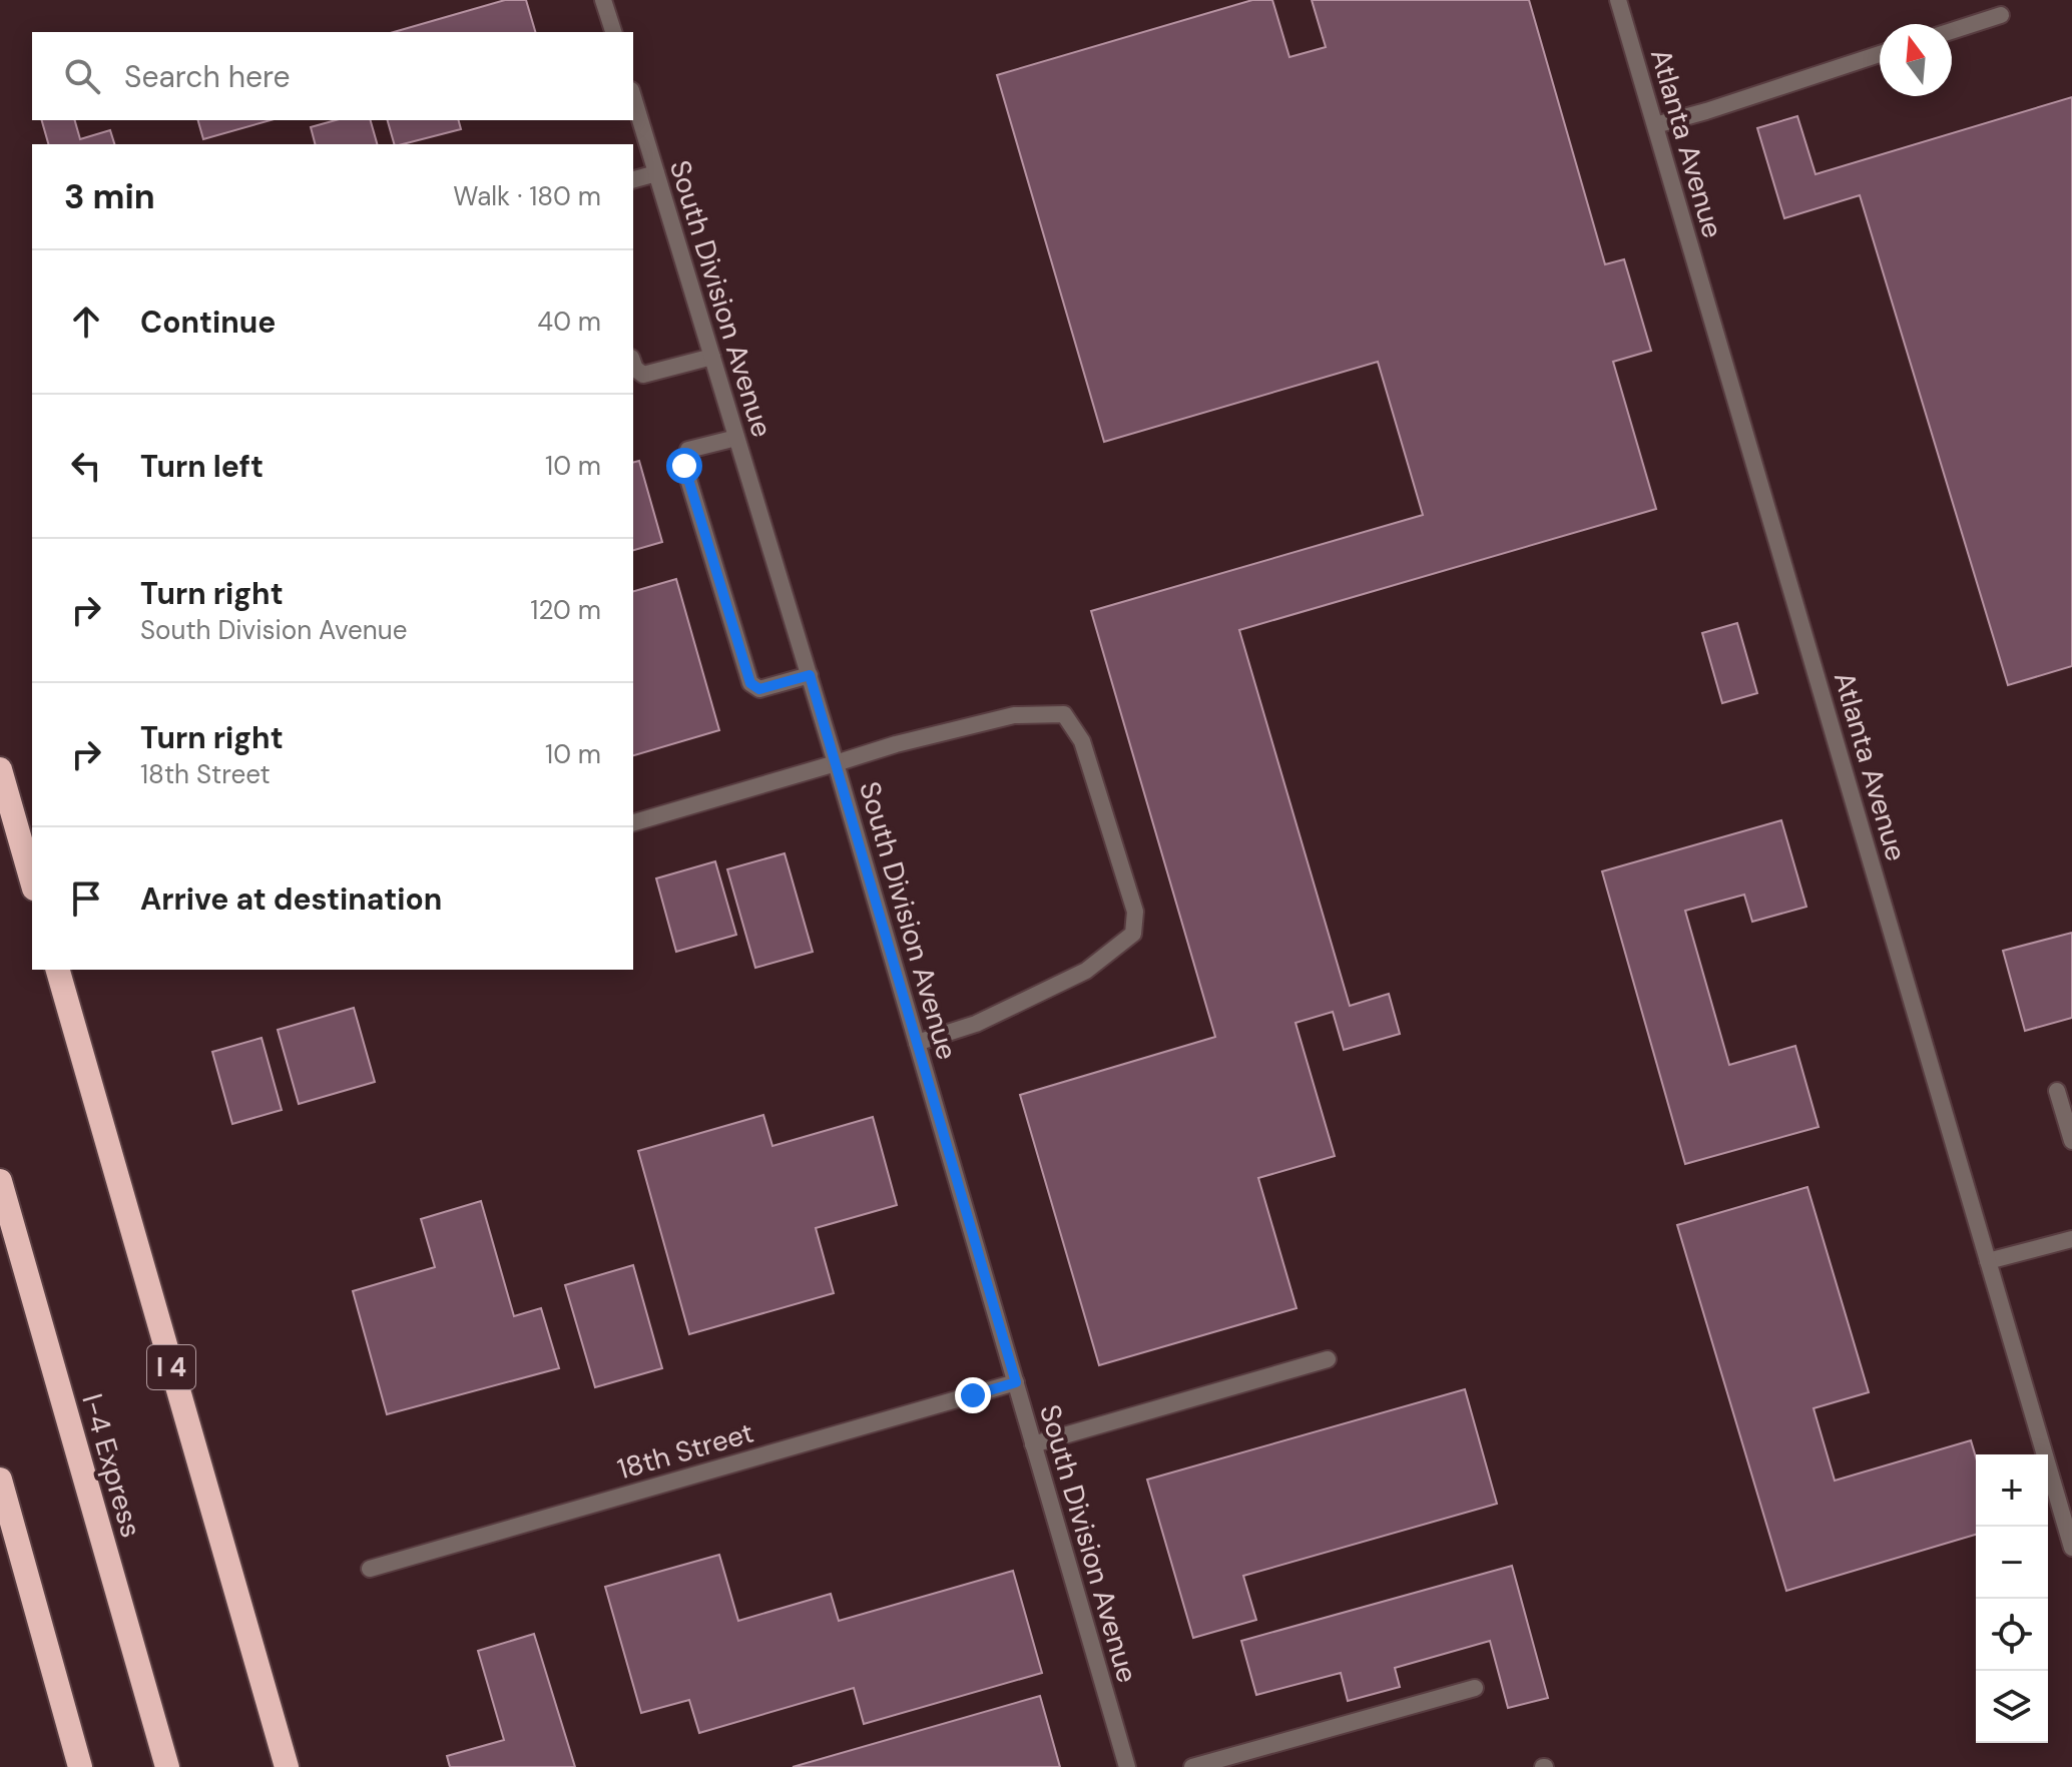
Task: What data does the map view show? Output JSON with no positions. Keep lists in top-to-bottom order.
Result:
{
  "streets": {
    "highway": ["I 4", "I-4 Express"],
    "street": ["Atlanta Avenue", "South Division Avenue", "18th Street"]
  },
  "crossings": [
    ["South Division Avenue", "18th Street"]
  ],
  "north": "top",
  "page": {
    "search": "Search here",
    "heading": ["3 min", "Walk · 180 m"],
    "list": [
      ["Continue", "40 m"],
      ["Turn left", "10 m"],
      ["Turn right", "South Division Avenue", "120 m"],
      ["Turn right", "18th Street", "10 m"],
      "Arrive at destination"
    ],
    "map_buttons": ["+", "−"]
  }
}
